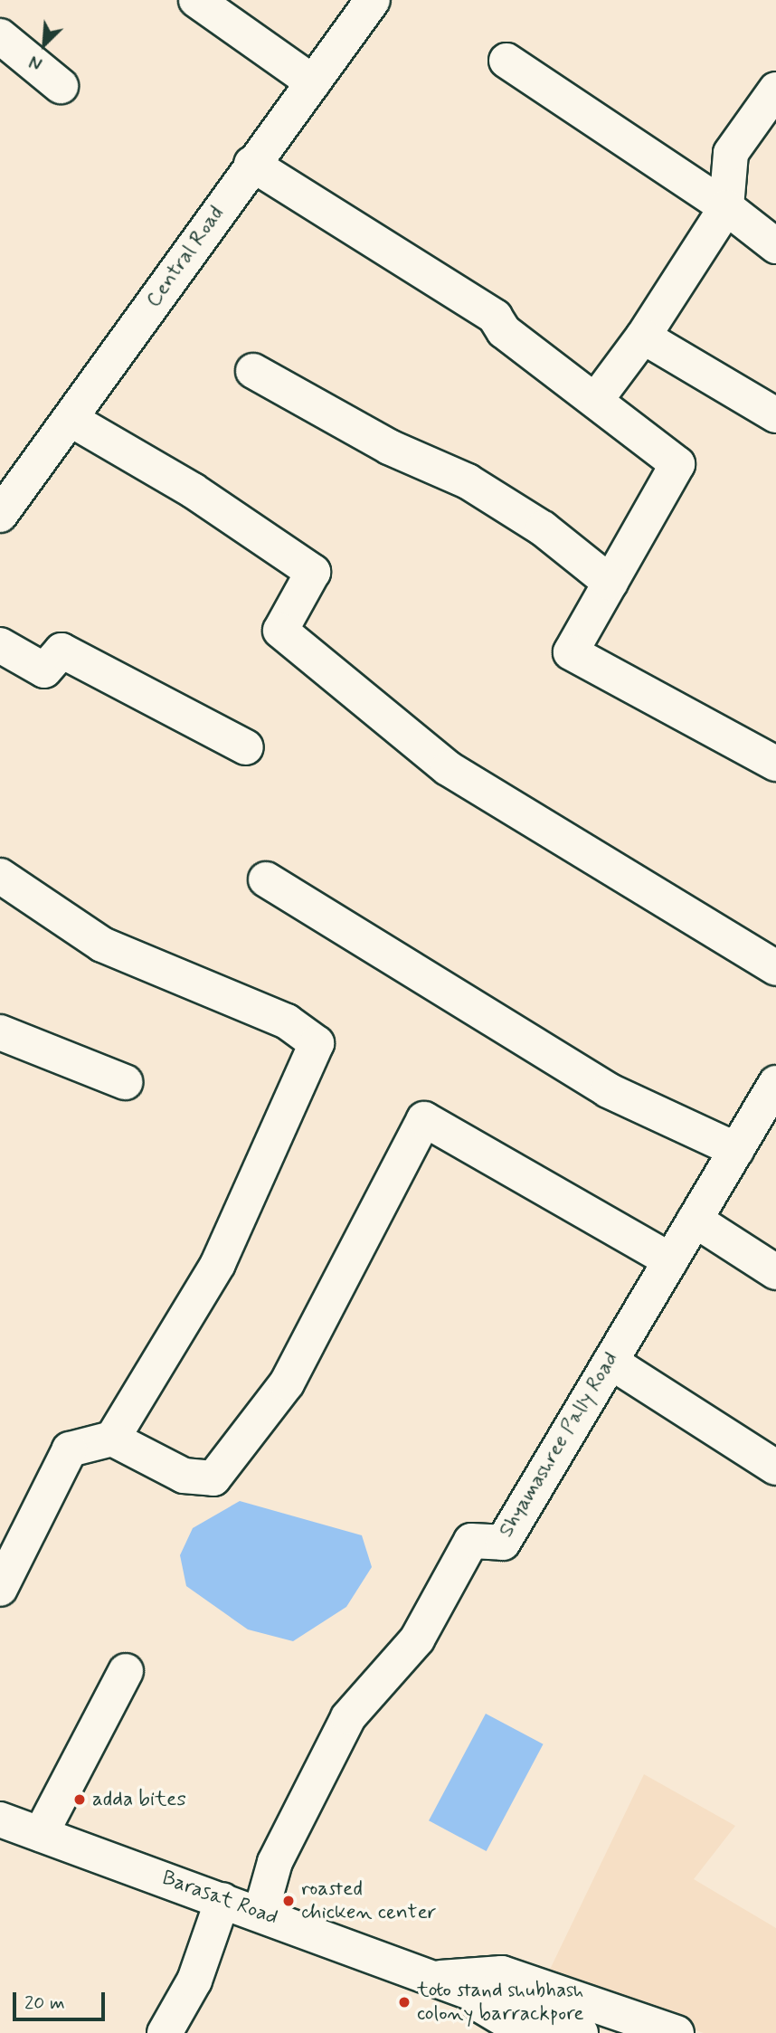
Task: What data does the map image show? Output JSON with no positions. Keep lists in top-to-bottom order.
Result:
{
  "streets": {
    "street": ["Central Road", "Shyamashree Pally Road", "Barasat Road"]
  },
  "crossings": [
    ["Shyamashree Pally Road", "Barasat Road"]
  ],
  "places": ["adda bites", "roasted chicken center", "toto stand shubhash colony barrackpore"],
  "scale_bar": "20 m",
  "north": "bottom left"
}
